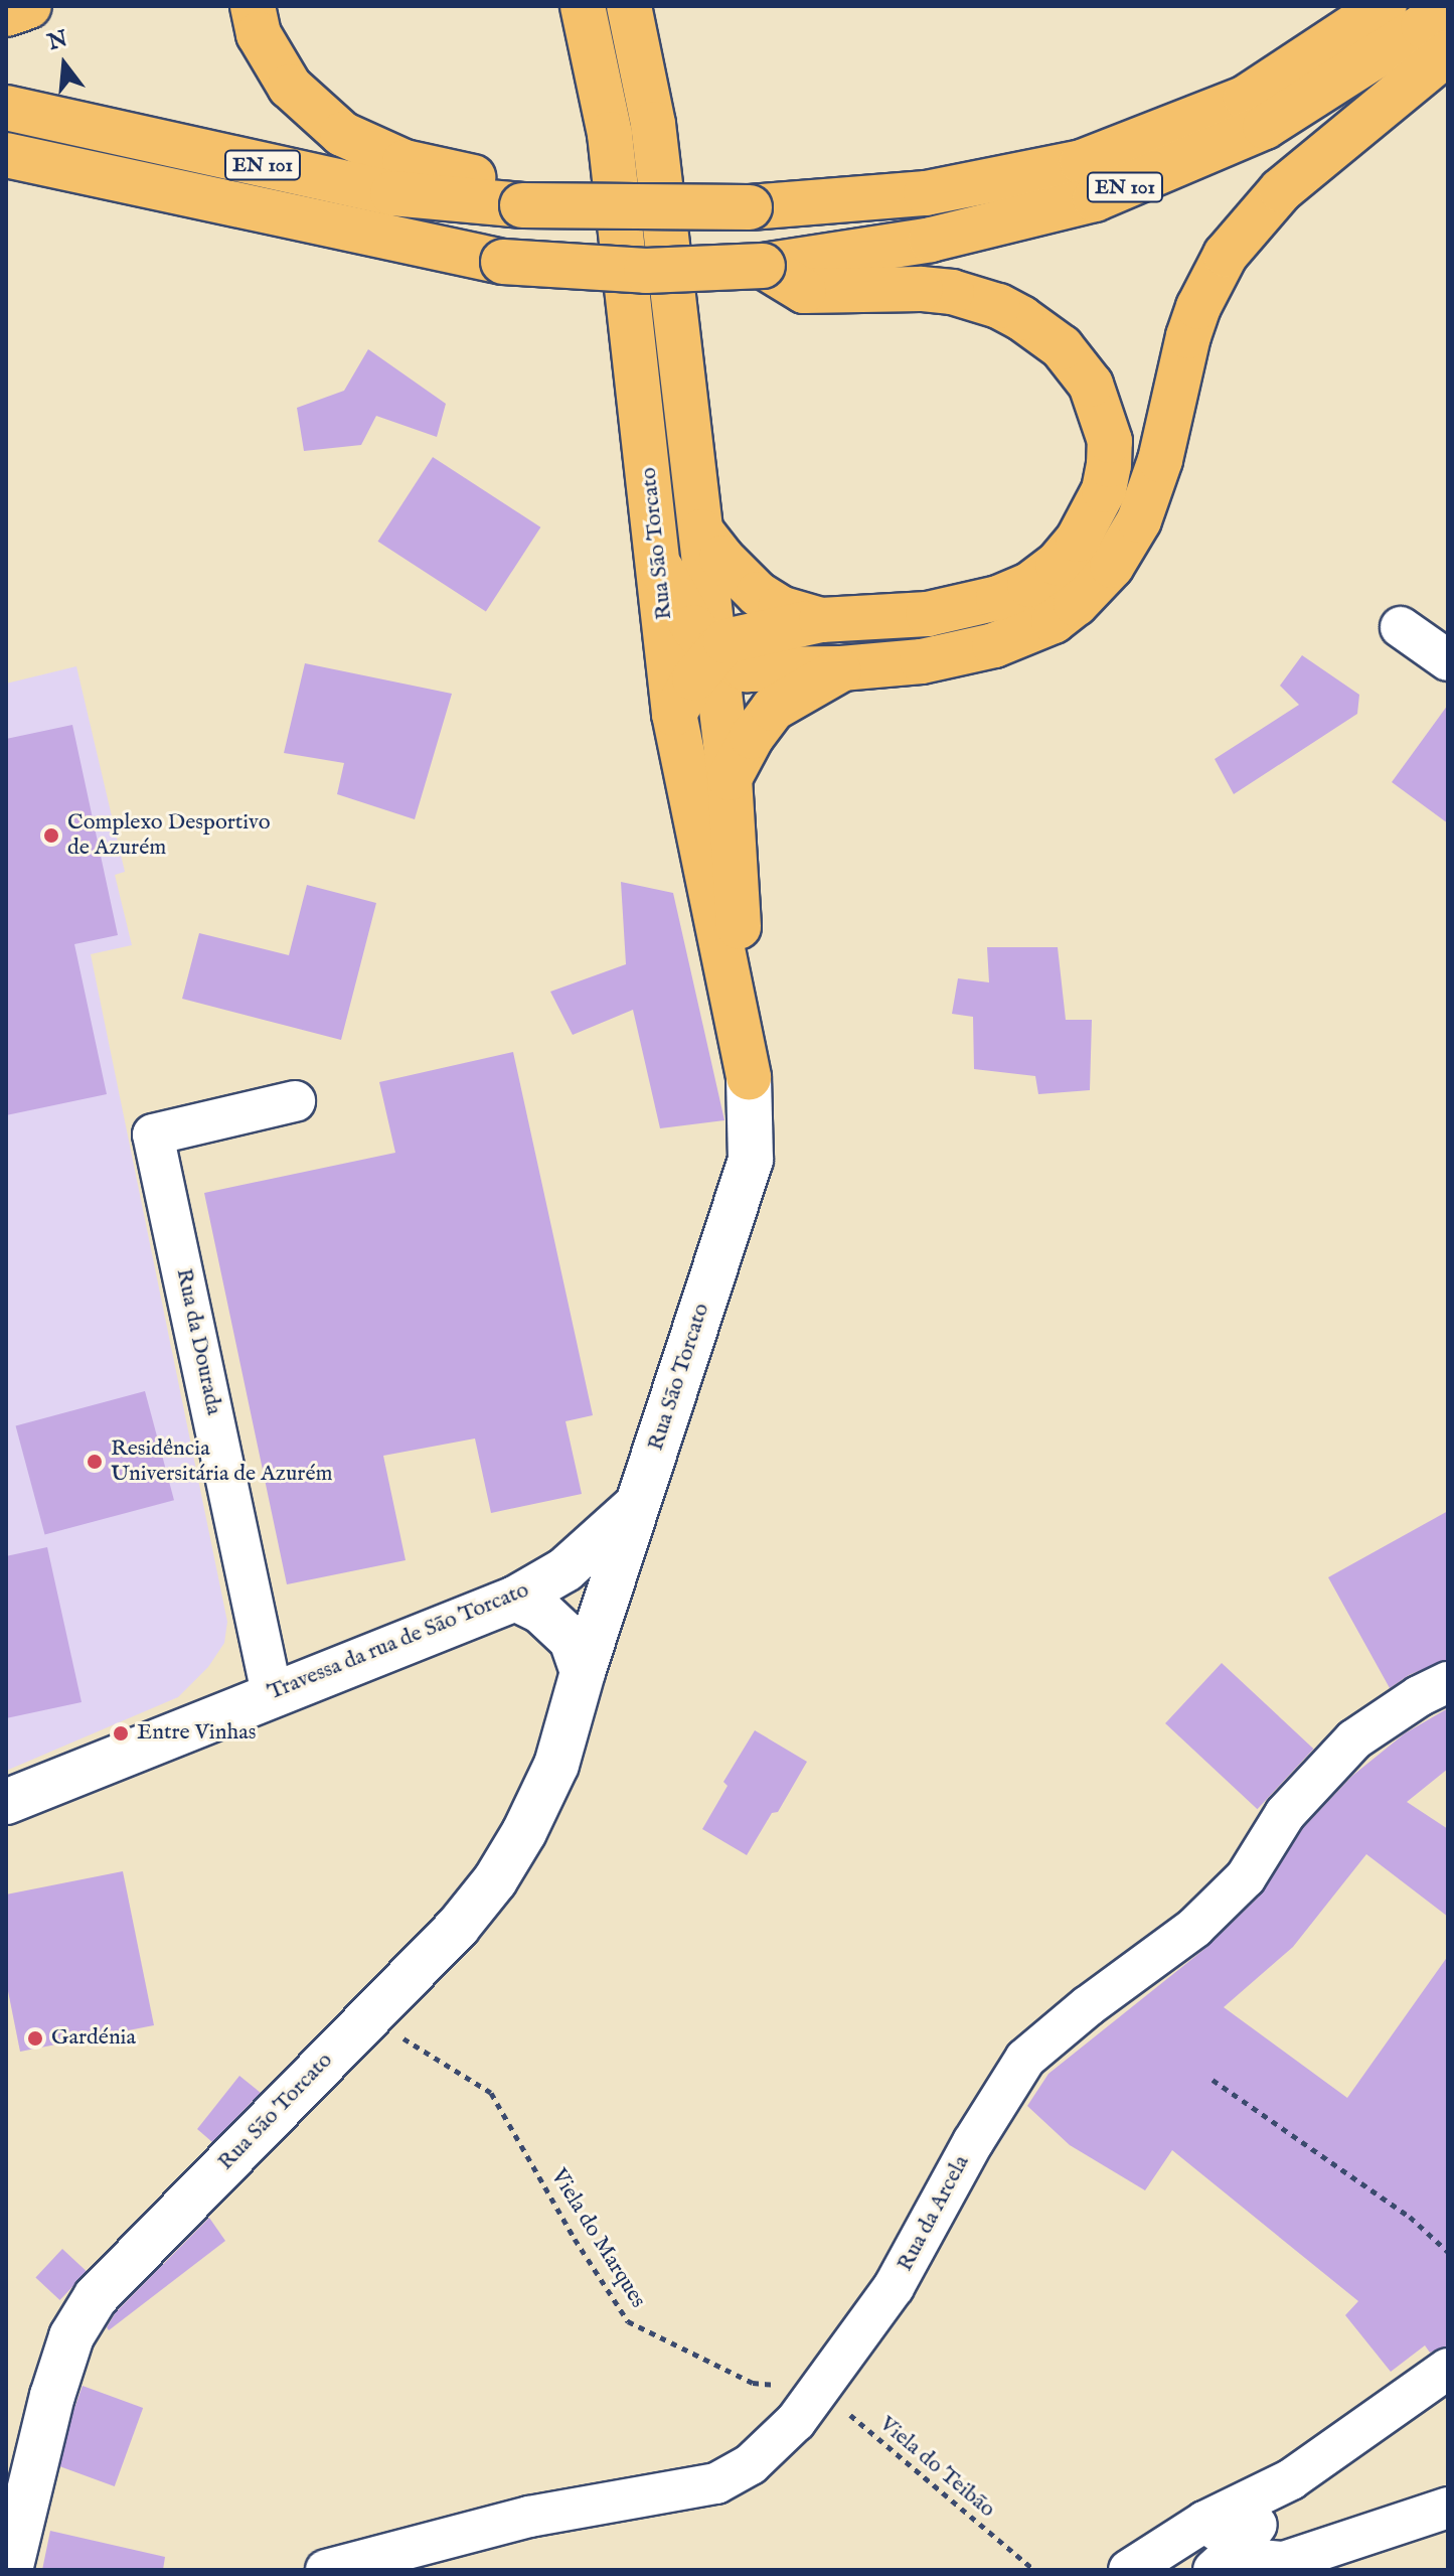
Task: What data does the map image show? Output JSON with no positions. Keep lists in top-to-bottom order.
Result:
{
  "streets": {
    "main road": ["EN 101", "Rua São Torcato"],
    "street": ["Rua da Dourada", "Travessa da rua de São Torcato", "Rua da Arcela"],
    "path": ["Viela do Marques", "Viela do Teibão"]
  },
  "crossings": [
    ["Rua São Torcato", "Travessa da rua de São Torcato"],
    ["Rua da Dourada", "Travessa da rua de São Torcato"],
    ["Rua da Arcela", "Viela do Marques"],
    ["Rua da Arcela", "Viela do Teibão"],
    ["Viela do Marques", "Viela do Teibão"]
  ],
  "places": [
    "Complexo Desportivo de Azurém",
    "Residência Universitária de Azurém",
    "Entre Vinhas",
    "Gardénia"
  ],
  "north": "top"
}
